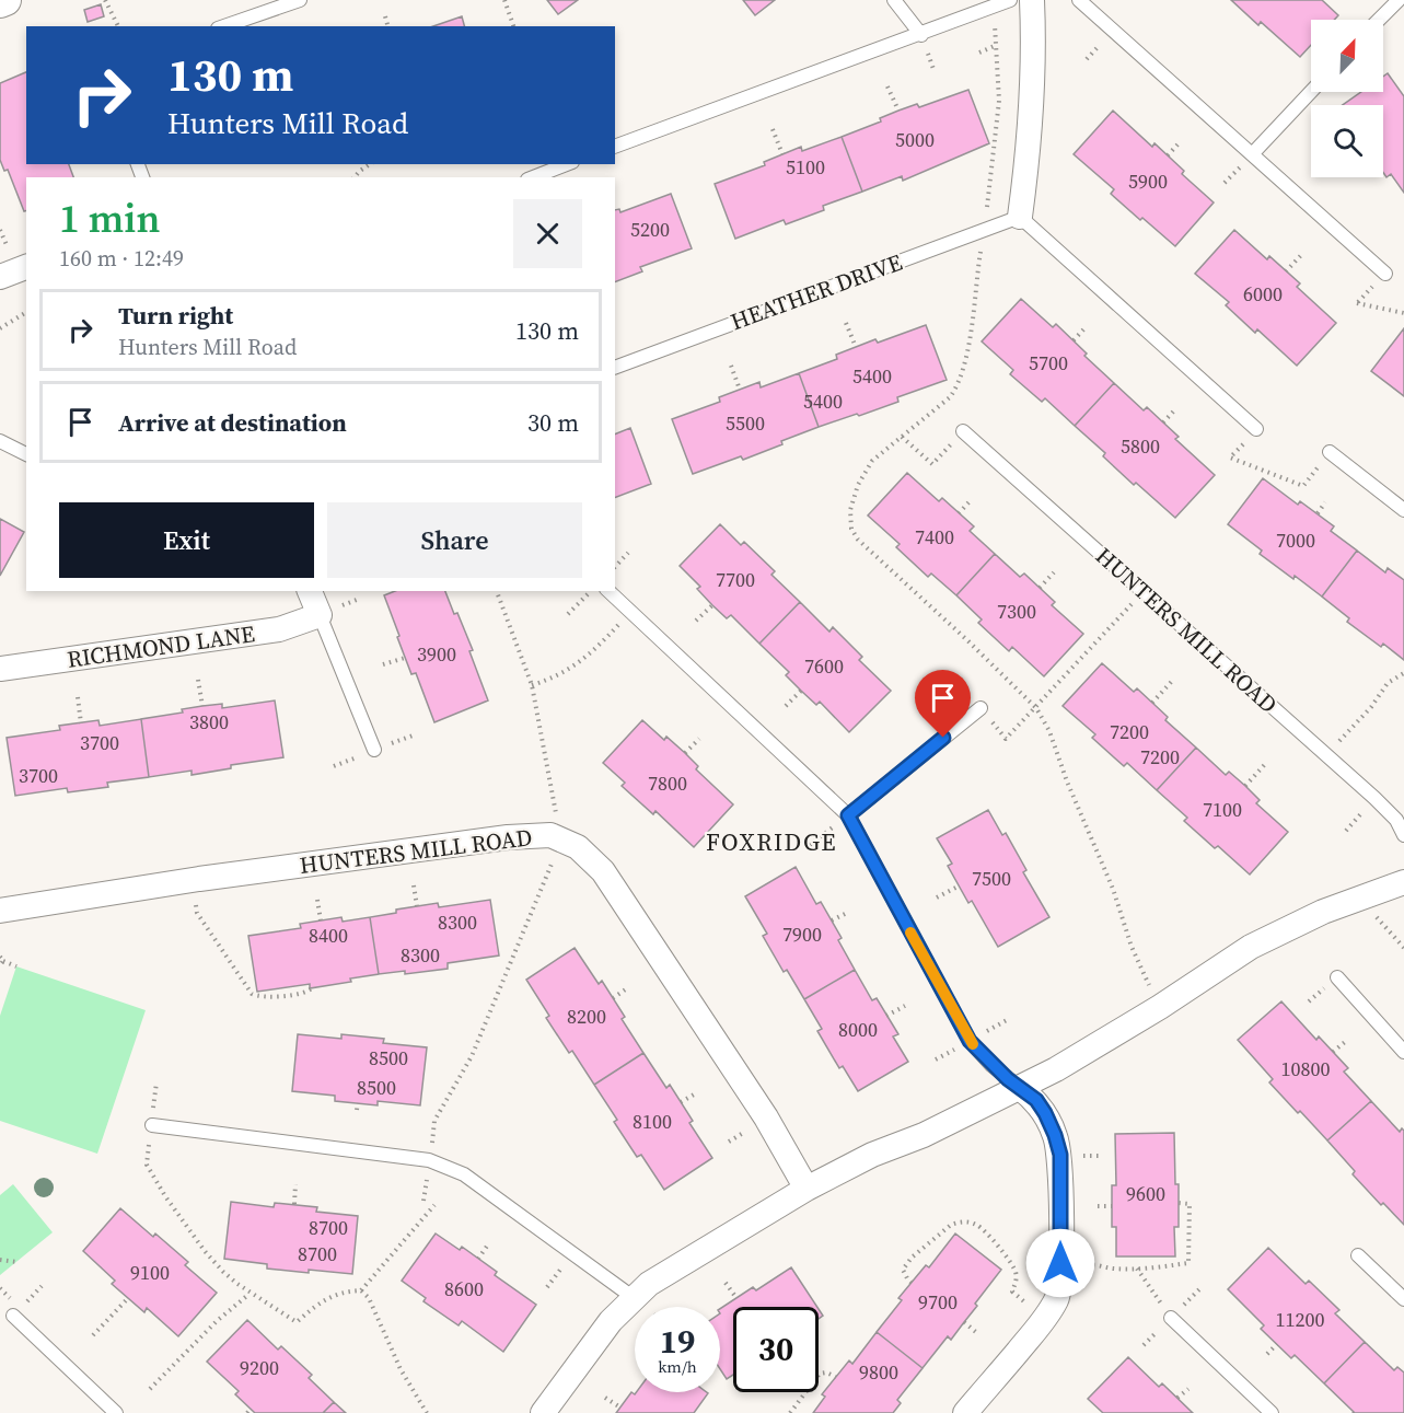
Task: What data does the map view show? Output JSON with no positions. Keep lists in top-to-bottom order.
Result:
{
  "streets": {
    "street": ["HUNTERS MILL ROAD", "RICHMOND LANE"],
    "lane": ["HEATHER DRIVE"]
  },
  "districts": ["FOXRIDGE"],
  "house_numbers": [
    "5000",
    "5100",
    "5900",
    "5200",
    "6000",
    "5700",
    "5400",
    "5400",
    "5500",
    "5800",
    "7400",
    "7000",
    "7700",
    "7300",
    "3900",
    "7600",
    "3800",
    "7200",
    "3700",
    "7200",
    "3700",
    "7800",
    "7100",
    "7500",
    "8300",
    "7900",
    "8400",
    "8300",
    "8200",
    "8000",
    "8500",
    "10800",
    "8500",
    "8100",
    "9600",
    "8700",
    "8700",
    "9100",
    "8600",
    "9700",
    "11200",
    "9200",
    "9800"
  ],
  "north": "top right",
  "page": {
    "turn": ["130 m", "Hunters Mill Road"],
    "heading": ["1 min", "160 m · 12:49"],
    "list": [
      {
        "name": "Turn right",
        "note": "Hunters Mill Road",
        "value": "130 m"
      },
      {
        "name": "Arrive at destination",
        "value": "30 m"
      }
    ],
    "buttons": ["Exit", "Share"],
    "speed": "19 km/h",
    "limit": "30"
  }
}
